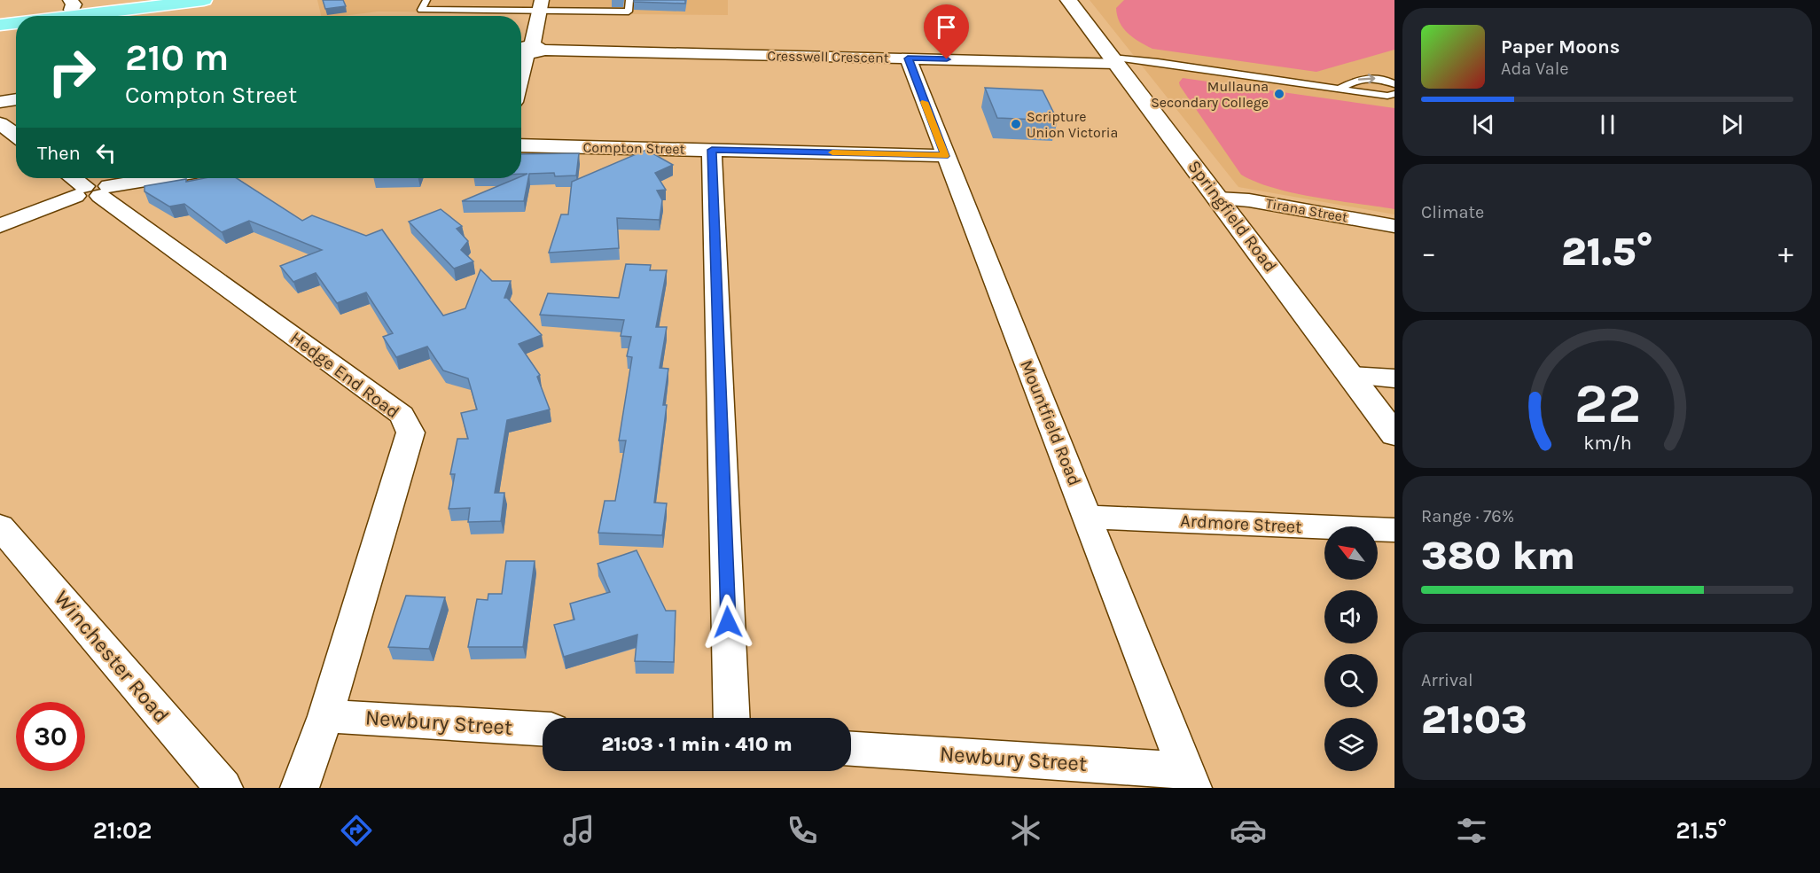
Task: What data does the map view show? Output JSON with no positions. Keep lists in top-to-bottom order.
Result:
{
  "streets": {
    "main road": ["Springfield Road"],
    "street": [
      "Cresswell Crescent",
      "Compton Street",
      "Tirana Street",
      "Hedge End Road",
      "Mountfield Road",
      "Ardmore Street",
      "Winchester Road",
      "Newbury Street"
    ]
  },
  "crossings": [
    ["Cresswell Crescent", "Springfield Road"],
    ["Cresswell Crescent", "Mountfield Road"],
    ["Compton Street", "Mountfield Road"],
    ["Tirana Street", "Springfield Road"],
    ["Hedge End Road", "Newbury Street"],
    ["Mountfield Road", "Ardmore Street"],
    ["Mountfield Road", "Newbury Street"]
  ],
  "places": ["Mullauna Secondary College", "Scripture Union Victoria"],
  "north": "top left",
  "page": {
    "turn": ["210 m", "Compton Street"],
    "song": ["Paper Moons", "Ada Vale"],
    "then": "Then",
    "tile": [
      "Climate",
      ["Range · 76%", "380 km"],
      ["Arrival", "21:03"]
    ],
    "heat": ["−", "21.5°", "+"],
    "limit": "30",
    "trip": "21:03 · 1 min · 410 m",
    "tabs": ["21:02", "21.5°"],
    "gauge": ["22", "km/h"]
  }
}
